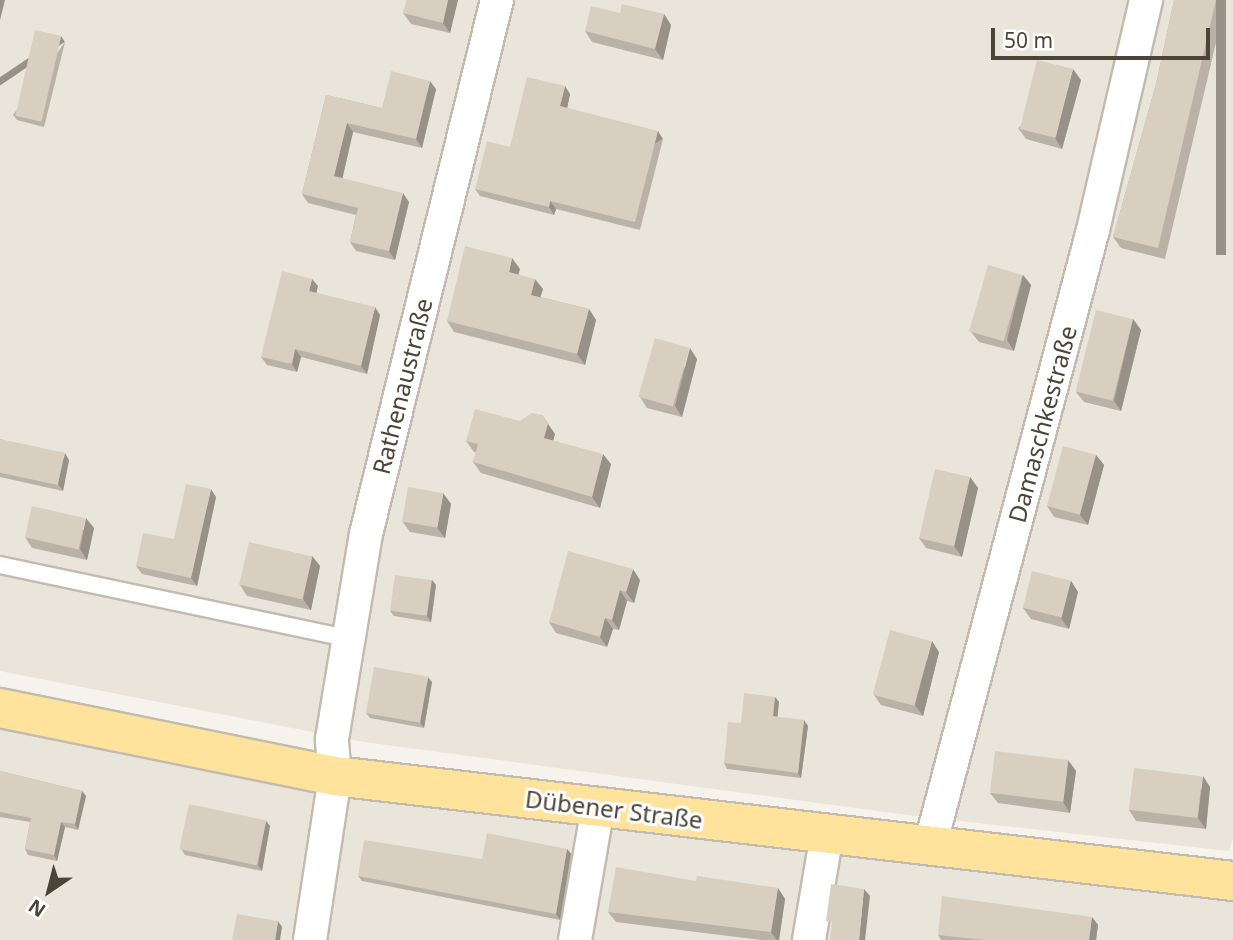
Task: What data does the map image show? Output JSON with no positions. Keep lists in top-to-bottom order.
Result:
{
  "streets": {
    "main road": ["Dübener Straße"],
    "street": ["Rathenaustraße", "Damaschkestraße"]
  },
  "crossings": [
    ["Rathenaustraße", "Dübener Straße"],
    ["Damaschkestraße", "Dübener Straße"]
  ],
  "scale_bar": "50 m",
  "north": "bottom left"
}
